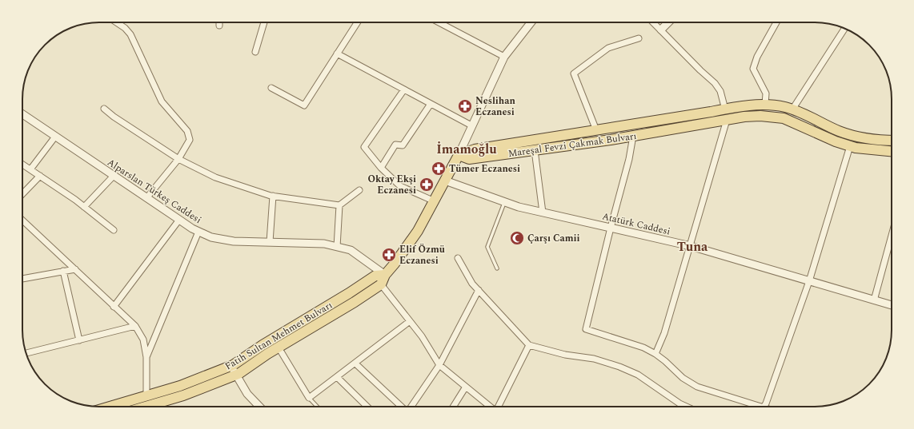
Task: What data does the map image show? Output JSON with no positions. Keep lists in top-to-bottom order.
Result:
{
  "streets": {
    "main road": ["Mareşal Fevzi Çakmak Bulvarı", "Fatih Sultan Mehmet Bulvarı"],
    "street": ["Alparslan Türkeş Caddesi", "Atatürk Caddesi"]
  },
  "crossings": [
    ["Alparslan Türkeş Caddesi", "Fatih Sultan Mehmet Bulvarı"]
  ],
  "districts": ["İmamoğlu", "Tuna"],
  "places": {
    "pharmacy": [
      "Neslihan Eczanesi",
      "Tümer Eczanesi",
      "Oktay Ekşi Eczanesi",
      "Elif Özmü Eczanesi"
    ],
    "mosque": ["Çarşı Camii"]
  }
}
